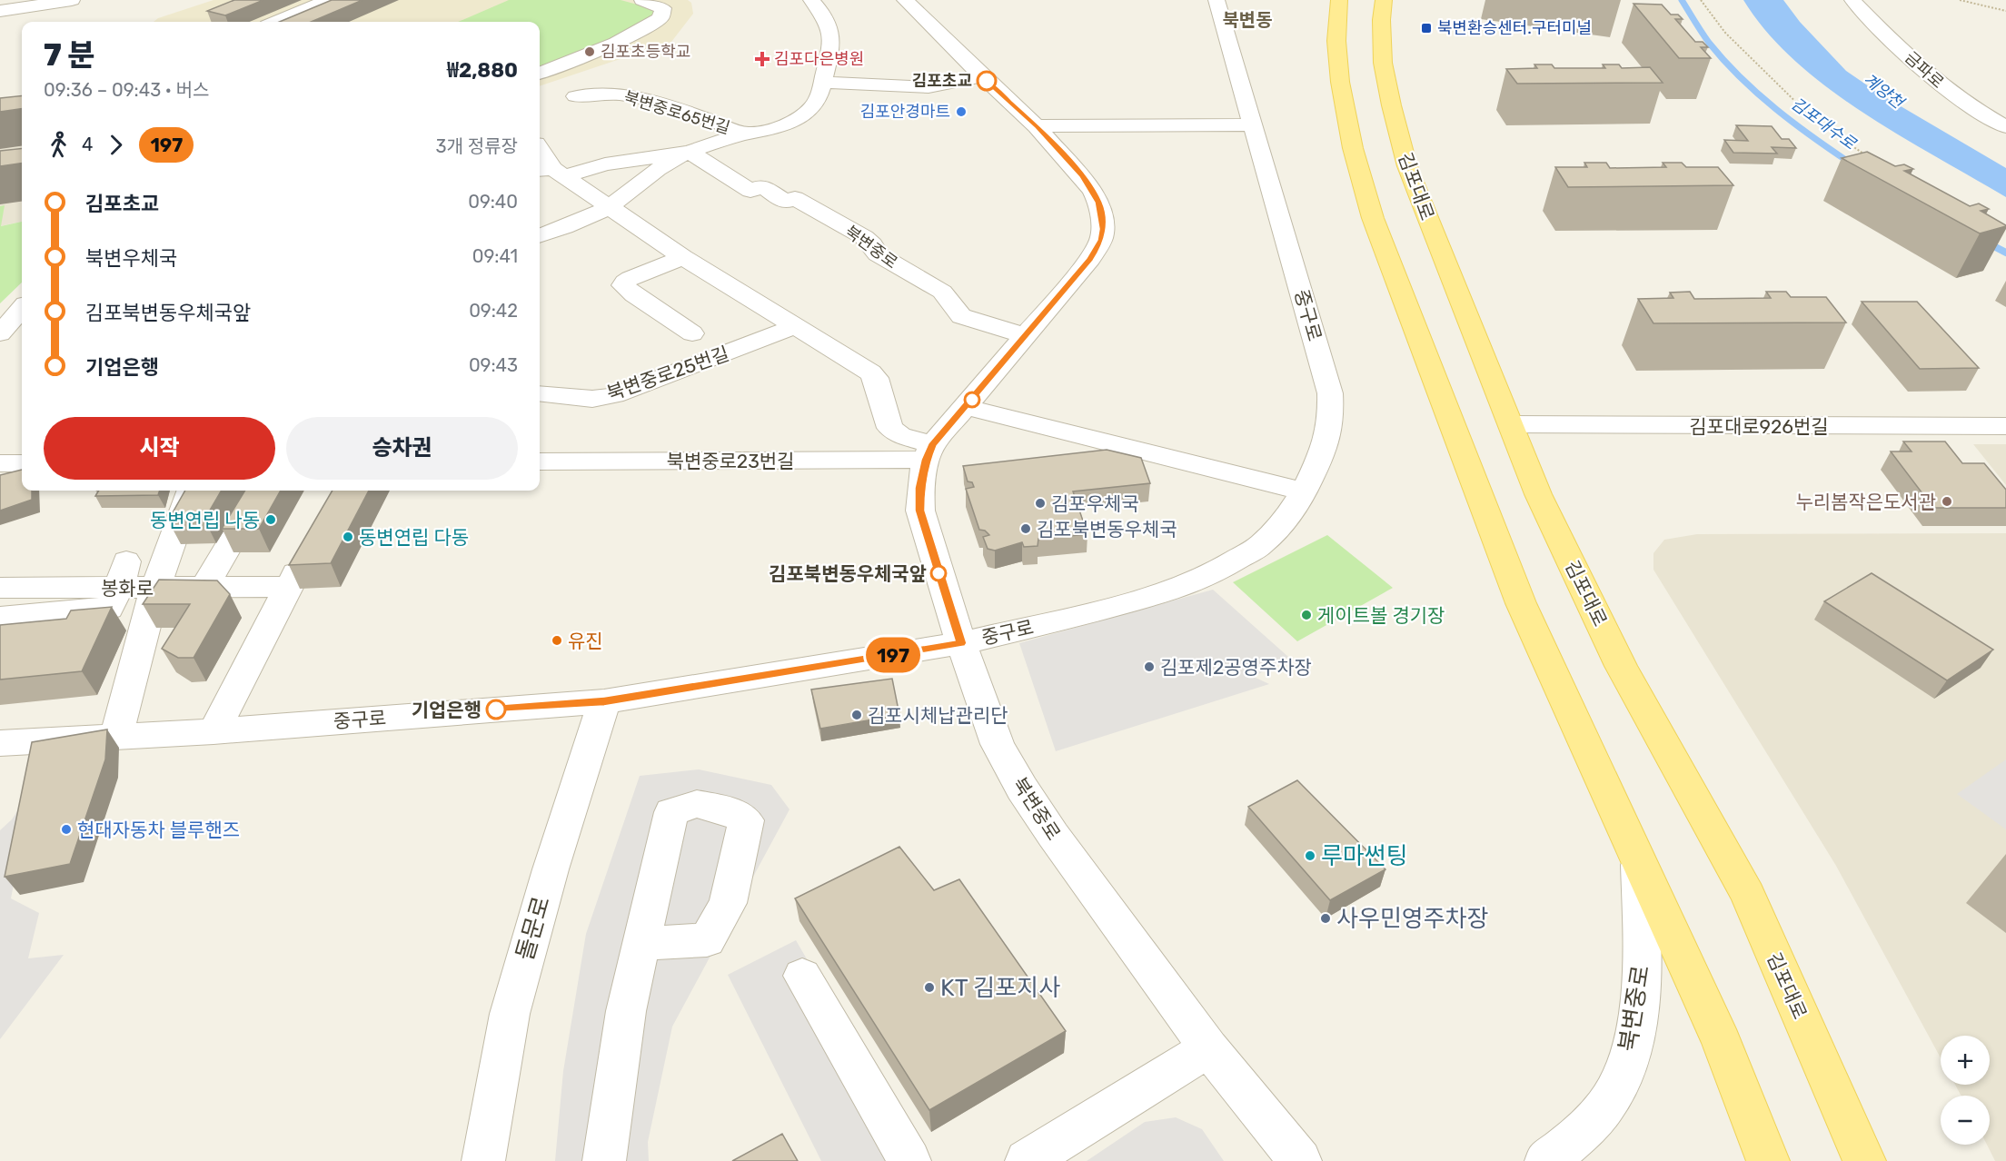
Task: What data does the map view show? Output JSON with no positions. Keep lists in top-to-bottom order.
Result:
{
  "streets": {
    "main road": ["김포대로"],
    "street": [
      "금파로",
      "북변중로65번길",
      "북변중로",
      "중구로",
      "북변중로25번길",
      "김포대로926번길",
      "북변중로23번길",
      "봉화로",
      "돌문로"
    ]
  },
  "crossings": [
    ["북변중로65번길", "북변중로"],
    ["김포대로", "김포대로926번길"],
    ["북변중로", "중구로"],
    ["북변중로", "북변중로23번길"],
    ["중구로", "돌문로"]
  ],
  "districts": ["북변동"],
  "water": ["계양천", "김포대수로"],
  "places": {
    "transit": ["북변환승센터.구터미널"],
    "other": [
      "김포초등학교",
      "김포초교",
      "김포안경마트",
      "누리봄작은도서관",
      "김포우체국",
      "동변연립 나동",
      "김포북변동우체국",
      "동변연립 다동",
      "김포북변동우체국앞",
      "게이트볼 경기장",
      "유진",
      "김포제2공영주차장",
      "기업은행",
      "김포시체납관리단",
      "현대자동차 블루핸즈",
      "루마썬팅",
      "사우민영주차장",
      "KT 김포지사"
    ],
    "health": ["김포다은병원"]
  },
  "lines": ["bus line 197"],
  "page": {
    "on_map": "197",
    "heading": ["7 분", "09:36 – 09:43 · 버스", "₩2,880"],
    "legs": ["4", "197", "3개 정류장"],
    "list": [
      {
        "name": "김포초교",
        "value": "09:40"
      },
      {
        "name": "북변우체국",
        "value": "09:41"
      },
      {
        "name": "김포북변동우체국앞",
        "value": "09:42"
      },
      {
        "name": "기업은행",
        "value": "09:43"
      }
    ],
    "buttons": ["시작", "승차권"],
    "map_buttons": ["+", "−"]
  }
}
